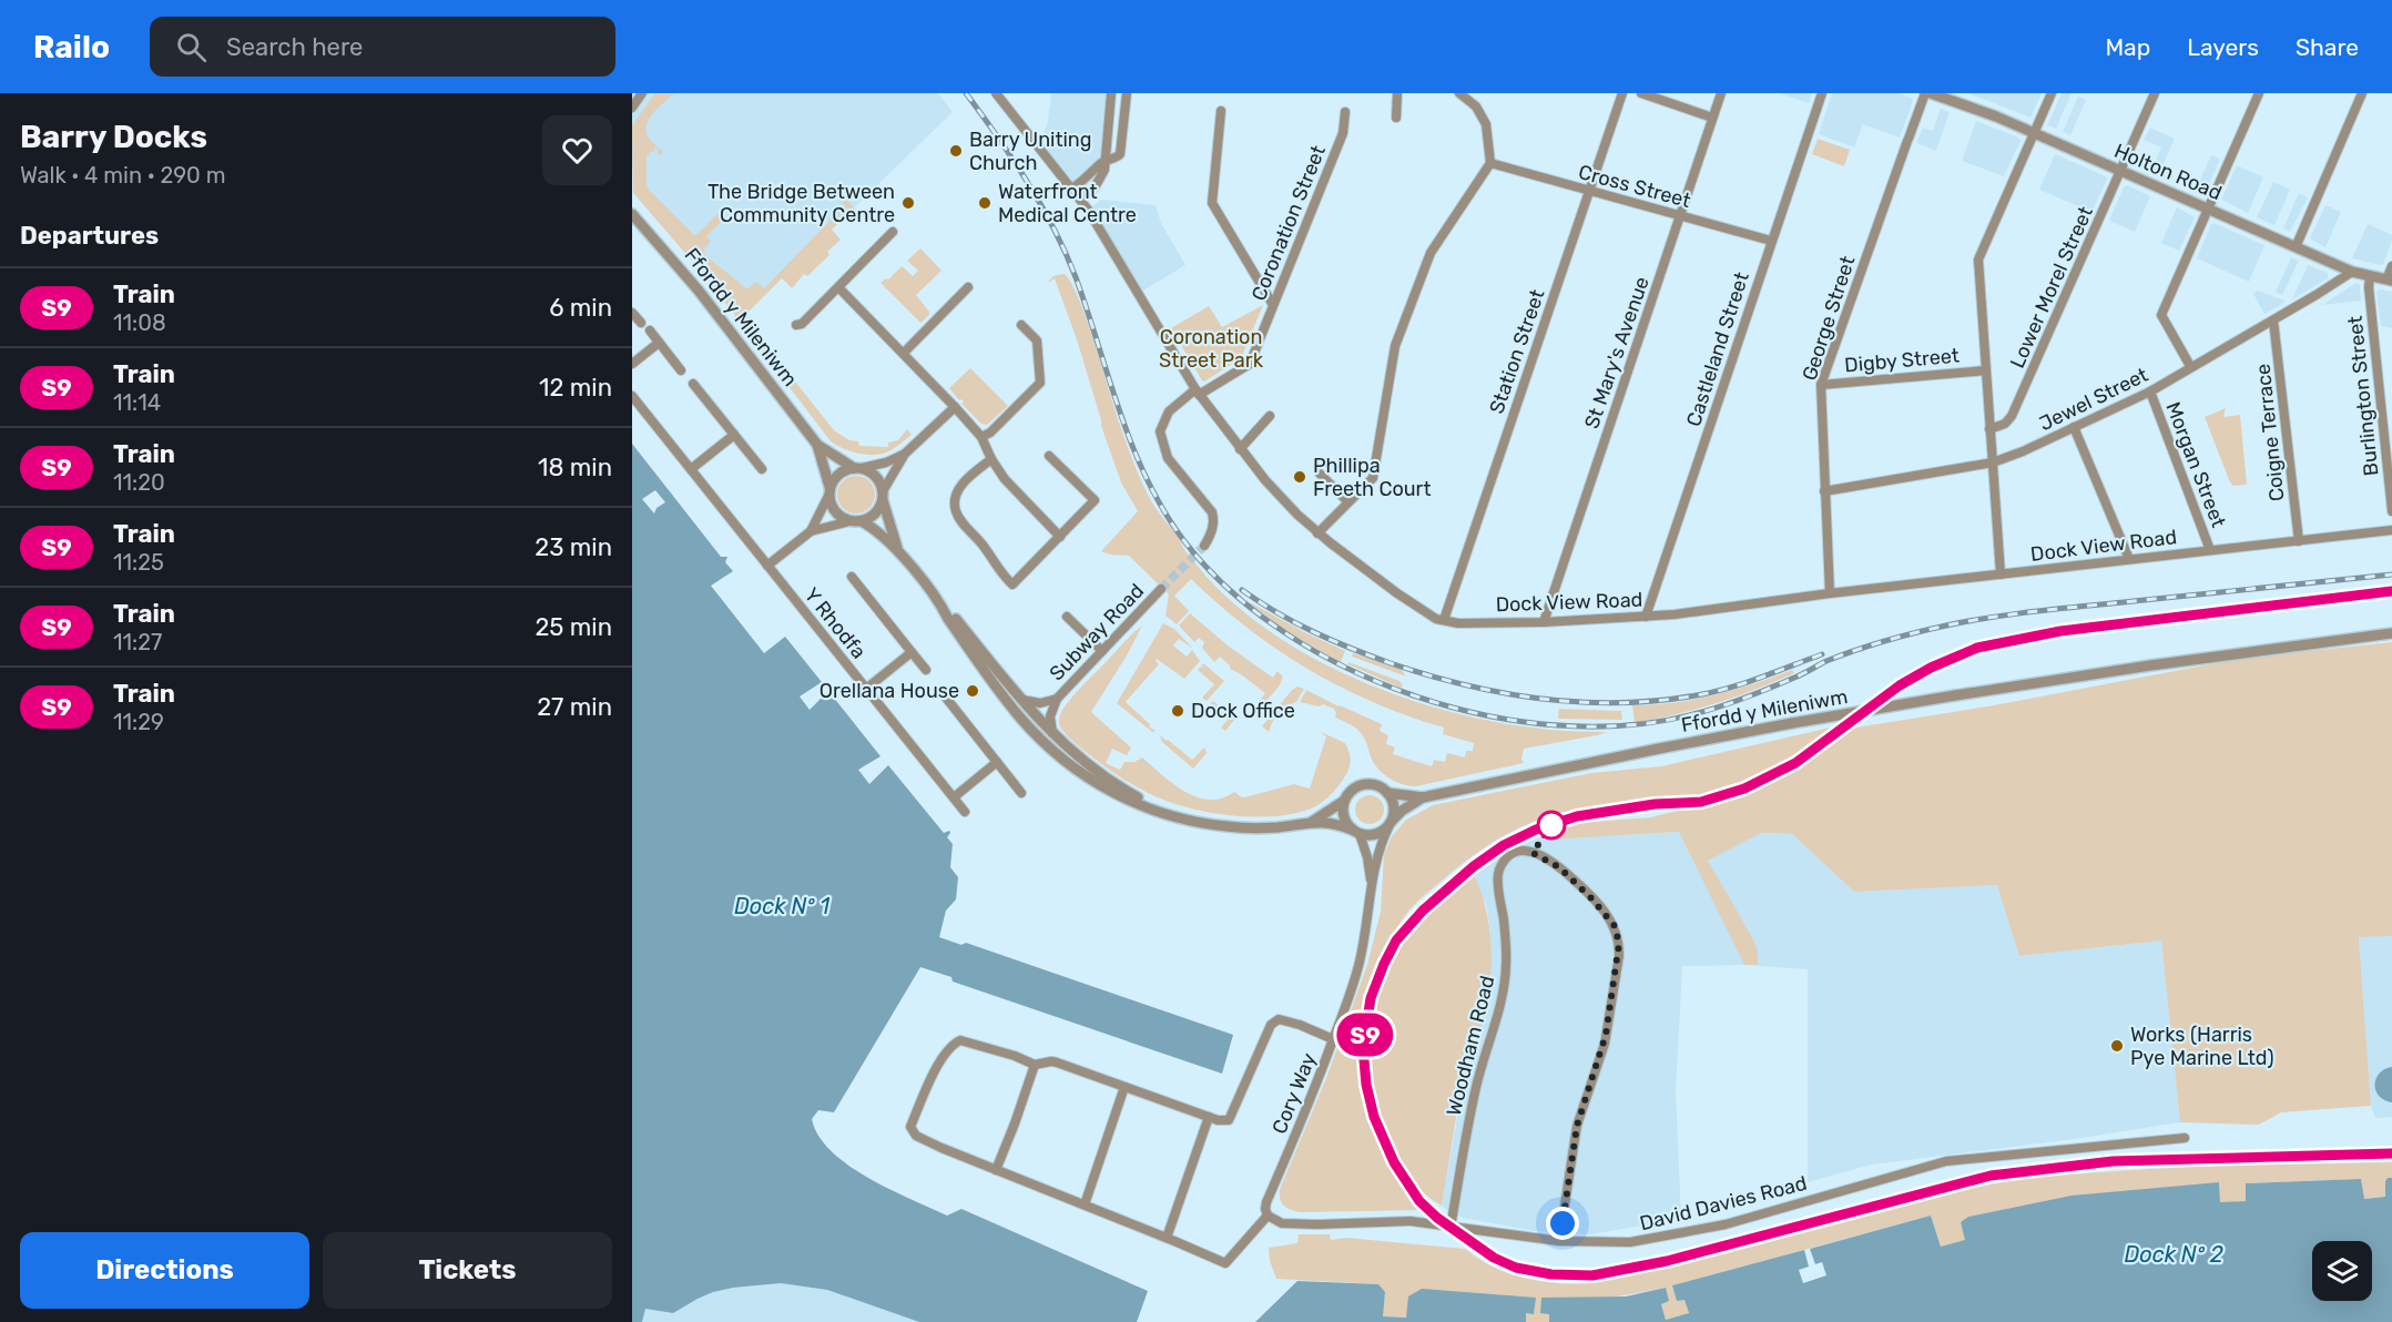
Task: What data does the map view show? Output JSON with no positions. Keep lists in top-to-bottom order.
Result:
{
  "streets": {
    "street": [
      "Holton Road",
      "Cross Street",
      "Coronation Street",
      "Lower Morel Street",
      "Ffordd y Mileniwm",
      "George Street",
      "Castleland Street",
      "Station Street",
      "St Mary's Avenue",
      "Digby Street",
      "Burlington Street",
      "Jewel Street",
      "Coigne Terrace",
      "Morgan Street",
      "Dock View Road",
      "Y Rhodfa",
      "Subway Road",
      "Woodham Road",
      "Cory Way",
      "David Davies Road"
    ]
  },
  "crossings": [
    ["Holton Road", "Lower Morel Street"],
    ["Holton Road", "Burlington Street"],
    ["Holton Road", "Jewel Street"],
    ["Cross Street", "Castleland Street"],
    ["Cross Street", "Station Street"],
    ["Cross Street", "St Mary's Avenue"],
    ["Coronation Street", "Dock View Road"],
    ["Ffordd y Mileniwm", "Cory Way"],
    ["George Street", "Digby Street"],
    ["George Street", "Jewel Street"],
    ["George Street", "Dock View Road"],
    ["Castleland Street", "Dock View Road"],
    ["Station Street", "Dock View Road"],
    ["St Mary's Avenue", "Dock View Road"],
    ["Jewel Street", "Coigne Terrace"],
    ["Jewel Street", "Morgan Street"],
    ["Coigne Terrace", "Dock View Road"],
    ["Morgan Street", "Dock View Road"],
    ["Woodham Road", "David Davies Road"],
    ["Cory Way", "David Davies Road"]
  ],
  "water": ["Dock Nº 1", "Dock Nº 2"],
  "parks": ["Coronation Street Park"],
  "places": [
    "Barry Uniting Church",
    "The Bridge Between Community Centre",
    "Waterfront Medical Centre",
    "Phillipa Freeth Court",
    "Orellana House",
    "Dock Office",
    "Works (Harris Pye Marine Ltd)"
  ],
  "page": {
    "header": "Railo",
    "search": "Search here",
    "nav": ["Map", "Layers", "Share"],
    "heading": [
      ["Barry Docks", "Walk · 4 min · 290 m"],
      "Departures"
    ],
    "on_map": "S9",
    "list": [
      {
        "mark": "S9",
        "name": "Train",
        "note": "11:08",
        "value": "6 min"
      },
      {
        "mark": "S9",
        "name": "Train",
        "note": "11:14",
        "value": "12 min"
      },
      {
        "mark": "S9",
        "name": "Train",
        "note": "11:20",
        "value": "18 min"
      },
      {
        "mark": "S9",
        "name": "Train",
        "note": "11:25",
        "value": "23 min"
      },
      {
        "mark": "S9",
        "name": "Train",
        "note": "11:27",
        "value": "25 min"
      },
      {
        "mark": "S9",
        "name": "Train",
        "note": "11:29",
        "value": "27 min"
      }
    ],
    "buttons": ["Directions", "Tickets"]
  }
}
